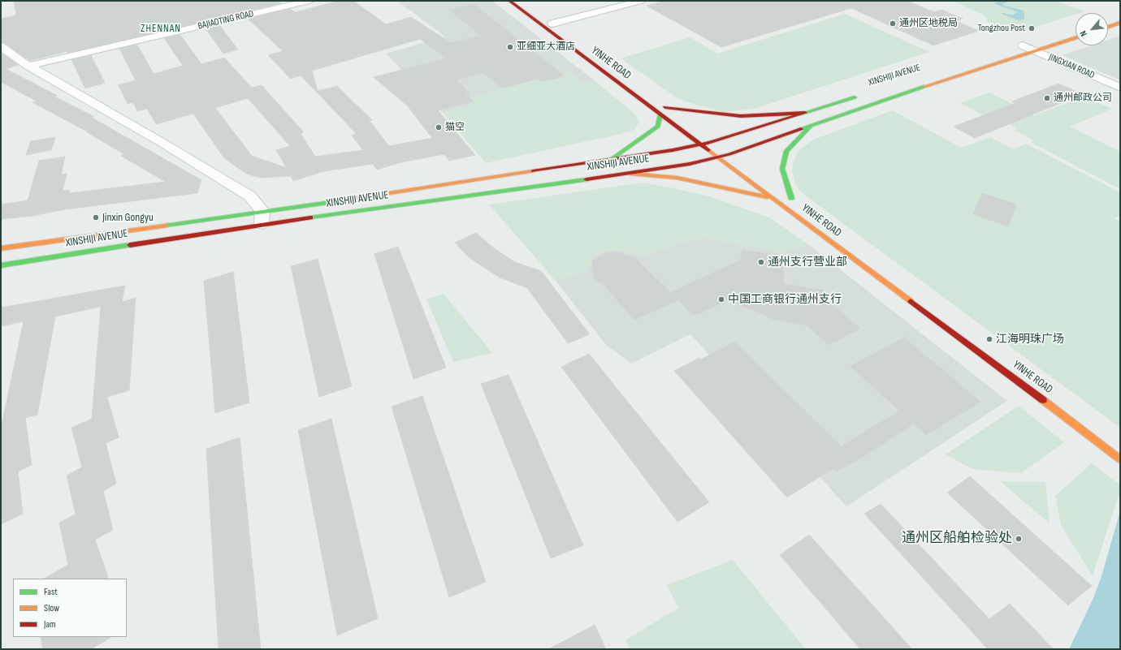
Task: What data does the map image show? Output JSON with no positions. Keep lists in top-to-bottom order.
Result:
{
  "streets": {
    "main road": ["YINHE ROAD", "XINSHIJI AVENUE"],
    "street": ["BAJIAOTING ROAD", "JINGXIAN ROAD"]
  },
  "crossings": [
    ["YINHE ROAD", "XINSHIJI AVENUE"],
    ["JINGXIAN ROAD", "XINSHIJI AVENUE"]
  ],
  "districts": ["ZHENNAN"],
  "places": [
    "通州区地税局",
    "Tongzhou Post",
    "亚细亚大酒店",
    "通州邮政公司",
    "猫空",
    "Jinxin Gongyu",
    "通州支行营业部",
    "中国工商银行通州支行",
    "江海明珠广场",
    "通州区船舶检验处"
  ],
  "legend": ["Fast", "Slow", "Jam"],
  "north": "bottom left"
}
